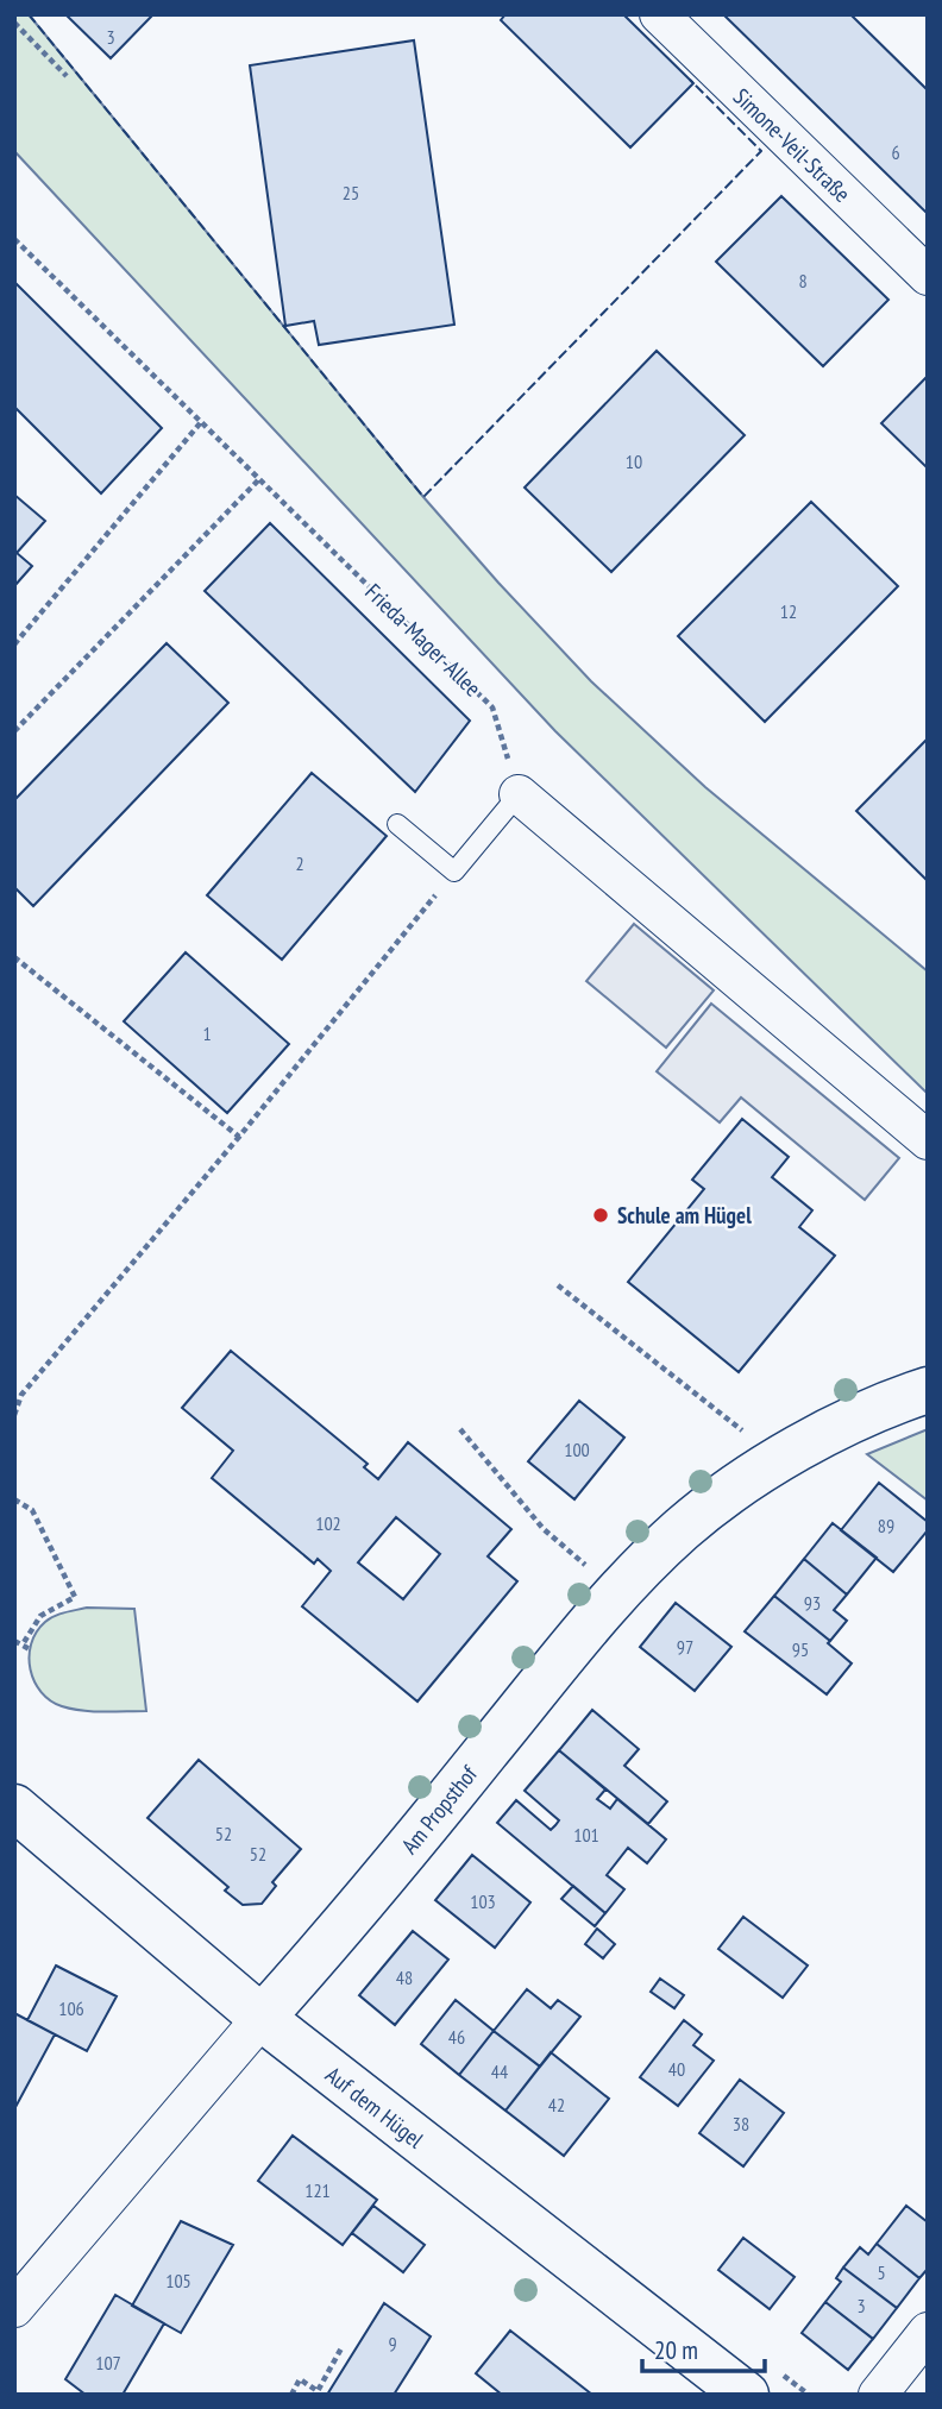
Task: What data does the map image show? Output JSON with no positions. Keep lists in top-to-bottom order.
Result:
{
  "streets": {
    "street": ["Simone-Veil-Straße", "Am Propsthof", "Auf dem Hügel"],
    "path": ["Frieda-Mager-Allee"]
  },
  "crossings": [
    ["Am Propsthof", "Auf dem Hügel"]
  ],
  "places": ["Schule am Hügel"],
  "house_numbers": [
    "3",
    "6",
    "25",
    "8",
    "10",
    "12",
    "2",
    "1",
    "100",
    "102",
    "89",
    "93",
    "97",
    "95",
    "52",
    "101",
    "52",
    "103",
    "48",
    "106",
    "46",
    "40",
    "44",
    "42",
    "38",
    "121",
    "5",
    "105",
    "3",
    "9",
    "107"
  ],
  "scale_bar": "20 m"
}
